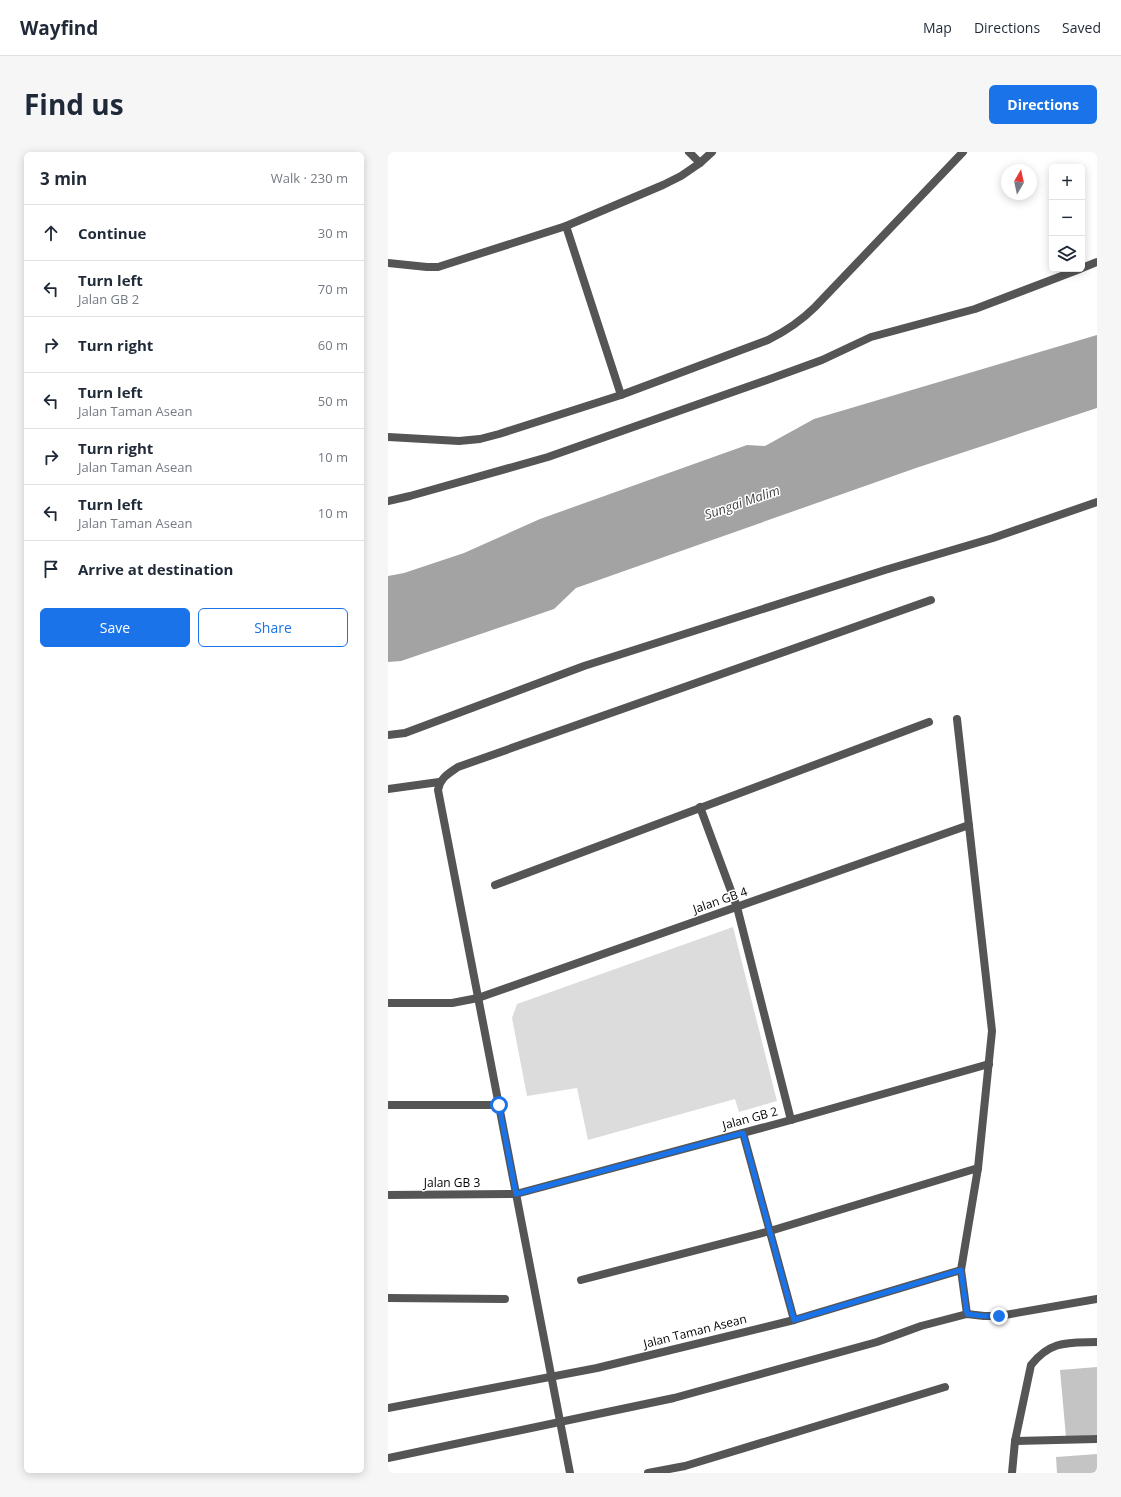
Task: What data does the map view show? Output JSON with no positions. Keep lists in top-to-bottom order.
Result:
{
  "streets": {
    "street": [
      "Jalan GB 4",
      "Jalan GB 2",
      "Jalan GB 3",
      "Jalan Taman Asean"
    ]
  },
  "crossings": [
    ["Jalan GB 2", "Jalan GB 3"]
  ],
  "water": ["Sungai Malim"],
  "north": "top",
  "page": {
    "header": "Wayfind",
    "nav": ["Map", "Directions", "Saved"],
    "title": "Find us",
    "buttons": [
      "Directions",
      ["Save", "Share"]
    ],
    "heading": ["3 min", "Walk · 230 m"],
    "map_buttons": ["+", "−"],
    "list": [
      ["Continue", "30 m"],
      ["Turn left", "Jalan GB 2", "70 m"],
      ["Turn right", "60 m"],
      ["Turn left", "Jalan Taman Asean", "50 m"],
      ["Turn right", "Jalan Taman Asean", "10 m"],
      ["Turn left", "Jalan Taman Asean", "10 m"],
      "Arrive at destination"
    ]
  }
}
